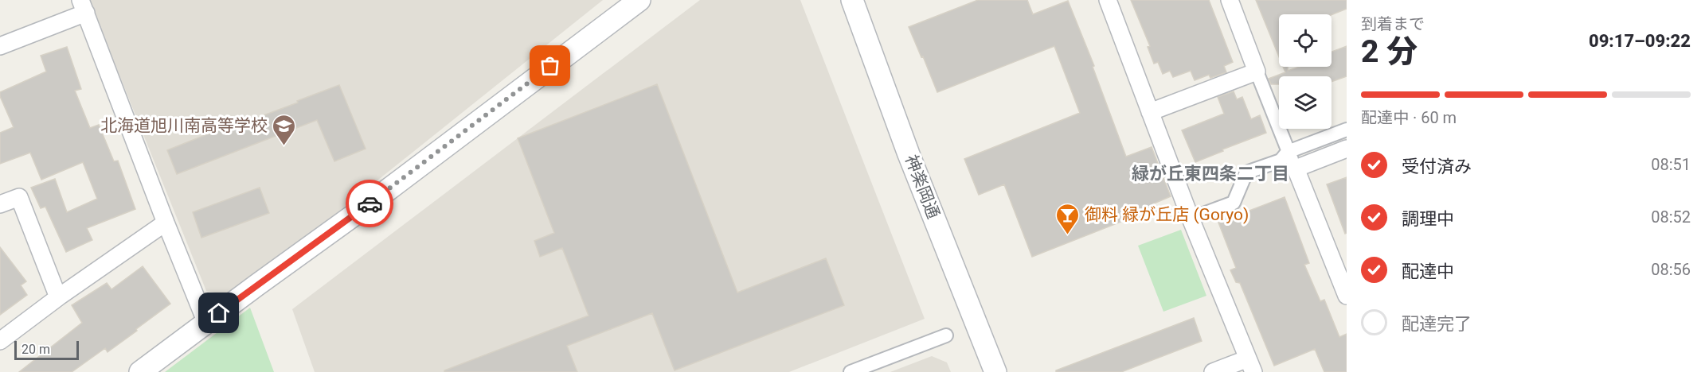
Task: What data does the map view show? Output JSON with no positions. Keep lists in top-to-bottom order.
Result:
{
  "streets": {
    "street": ["神楽岡通"]
  },
  "districts": ["緑が丘東四条二丁目"],
  "places": {
    "school or university": ["北海道旭川南高等学校"],
    "bar": ["御料 緑が丘店 (Goryo)"]
  },
  "scale_bar": "20 m",
  "page": {
    "heading": ["2 分", "到着まで", "09:17–09:22"],
    "bar": "配達中 · 60 m",
    "list": [
      ["受付済み", "08:51"],
      ["調理中", "08:52"],
      ["配達中", "08:56"],
      "配達完了"
    ],
    "scale": "20 m"
  }
}
